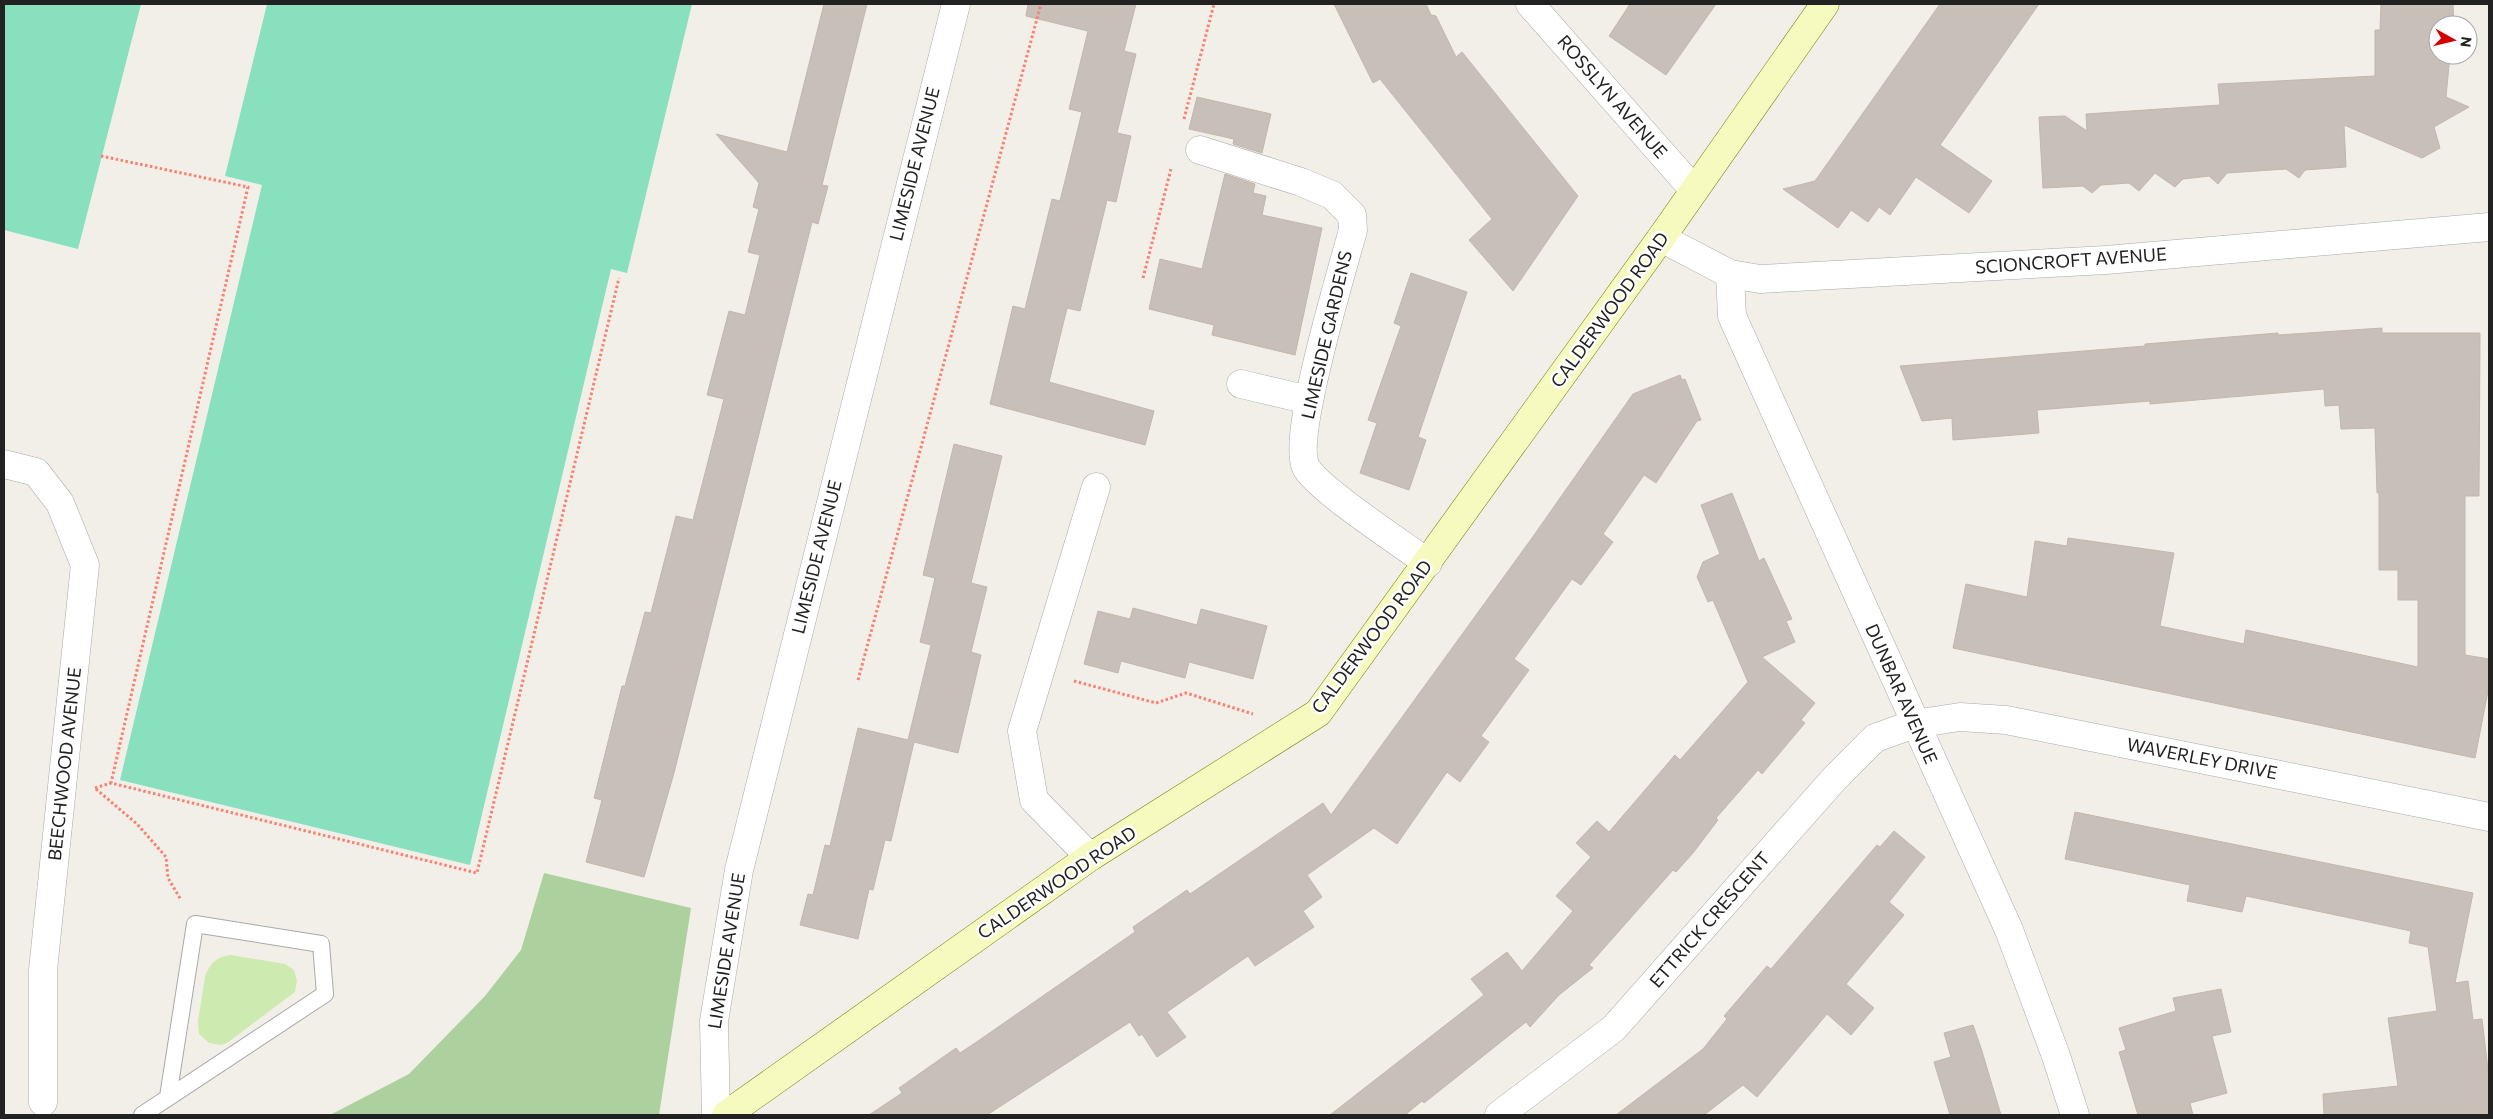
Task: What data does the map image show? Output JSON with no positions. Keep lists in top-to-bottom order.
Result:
{
  "streets": {
    "street": [
      "ROSSLYN AVENUE",
      "LIMESIDE AVENUE",
      "SCIONCROFT AVENUE",
      "CALDERWOOD ROAD",
      "LIMESIDE GARDENS",
      "DUNBAR AVENUE",
      "WAVERLEY DRIVE",
      "BEECHWOOD AVENUE",
      "ETTRICK CRESCENT"
    ]
  },
  "crossings": [
    ["ROSSLYN AVENUE", "CALDERWOOD ROAD"],
    ["SCIONCROFT AVENUE", "CALDERWOOD ROAD"],
    ["SCIONCROFT AVENUE", "DUNBAR AVENUE"],
    ["CALDERWOOD ROAD", "LIMESIDE GARDENS"],
    ["DUNBAR AVENUE", "WAVERLEY DRIVE"],
    ["DUNBAR AVENUE", "ETTRICK CRESCENT"],
    ["WAVERLEY DRIVE", "ETTRICK CRESCENT"]
  ],
  "north": "right"
}
